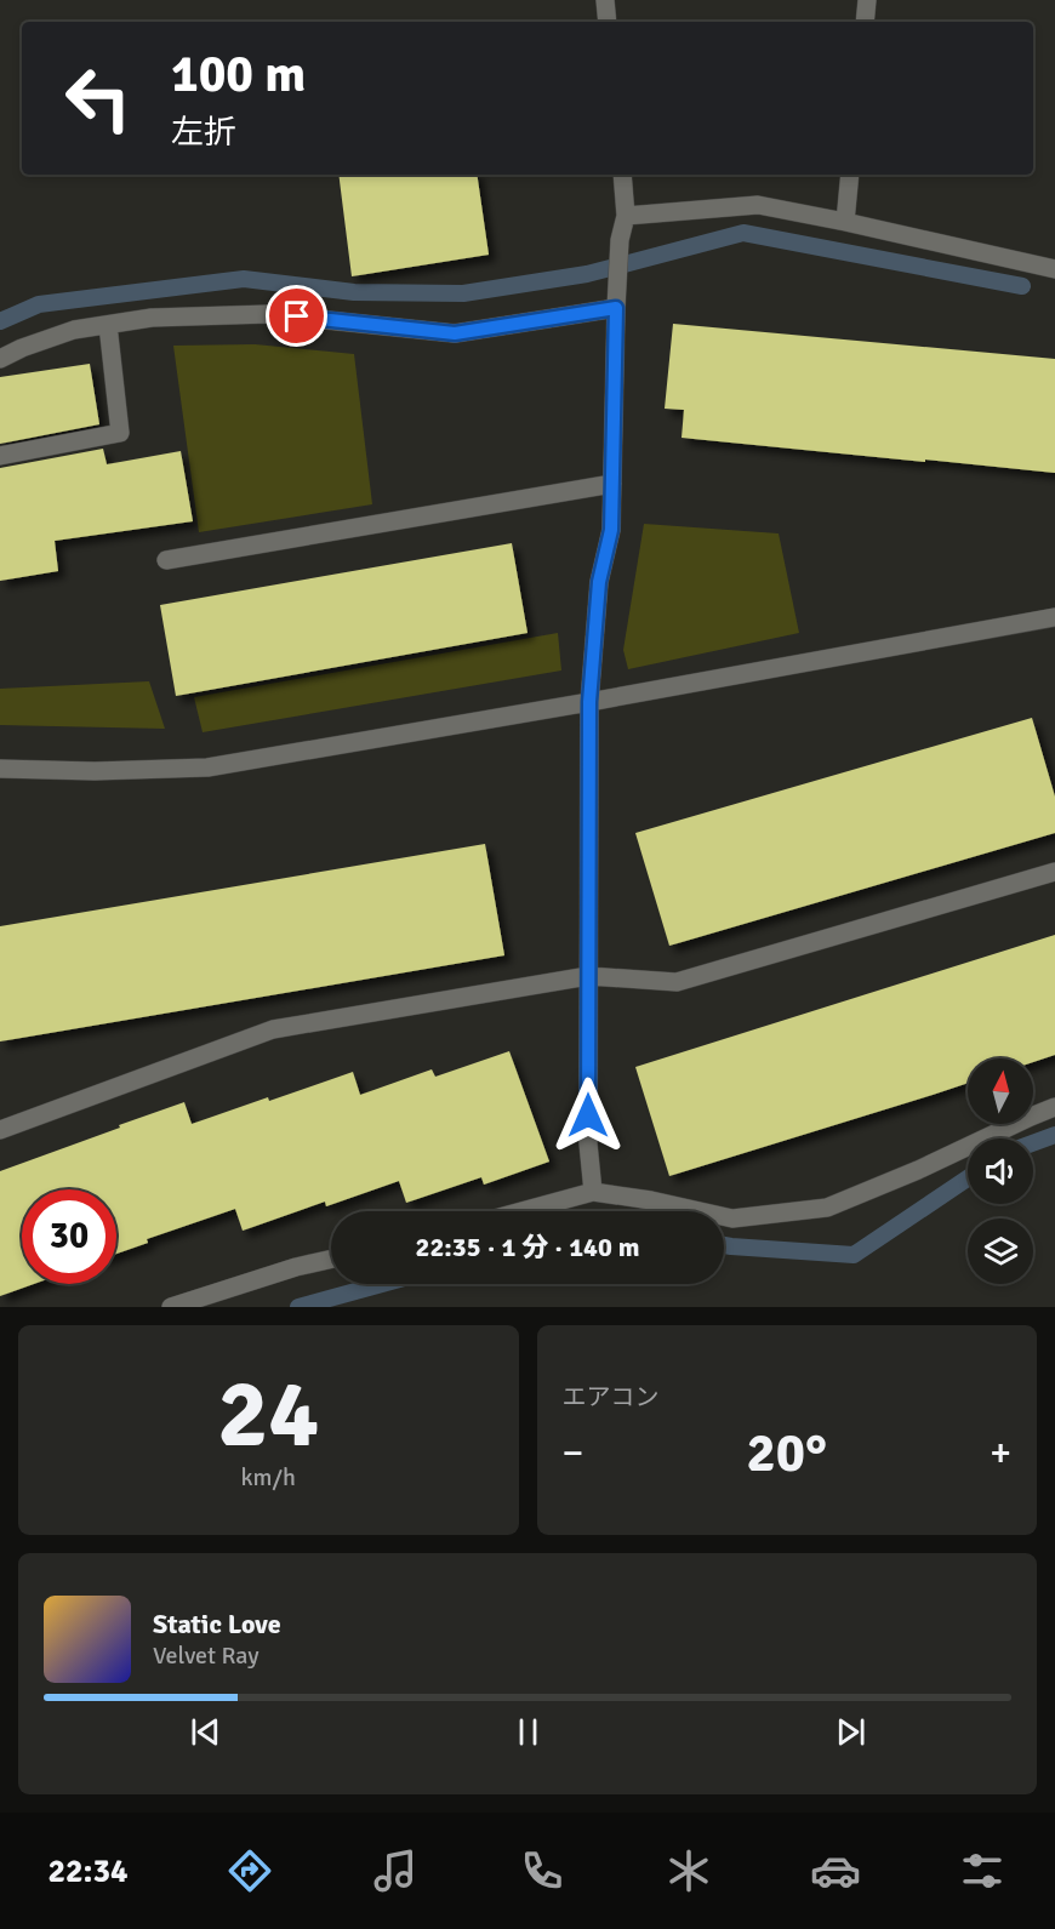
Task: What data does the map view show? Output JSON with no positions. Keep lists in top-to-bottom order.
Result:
{
  "north": "top",
  "page": {
    "turn": ["100 m", "左折"],
    "limit": "30",
    "trip": "22:35 · 1 分 · 140 m",
    "tile": [
      ["24", "km/h"],
      "エアコン"
    ],
    "heat": ["−", "20°", "+"],
    "song": ["Static Love", "Velvet Ray"],
    "tabs": "22:34"
  }
}
